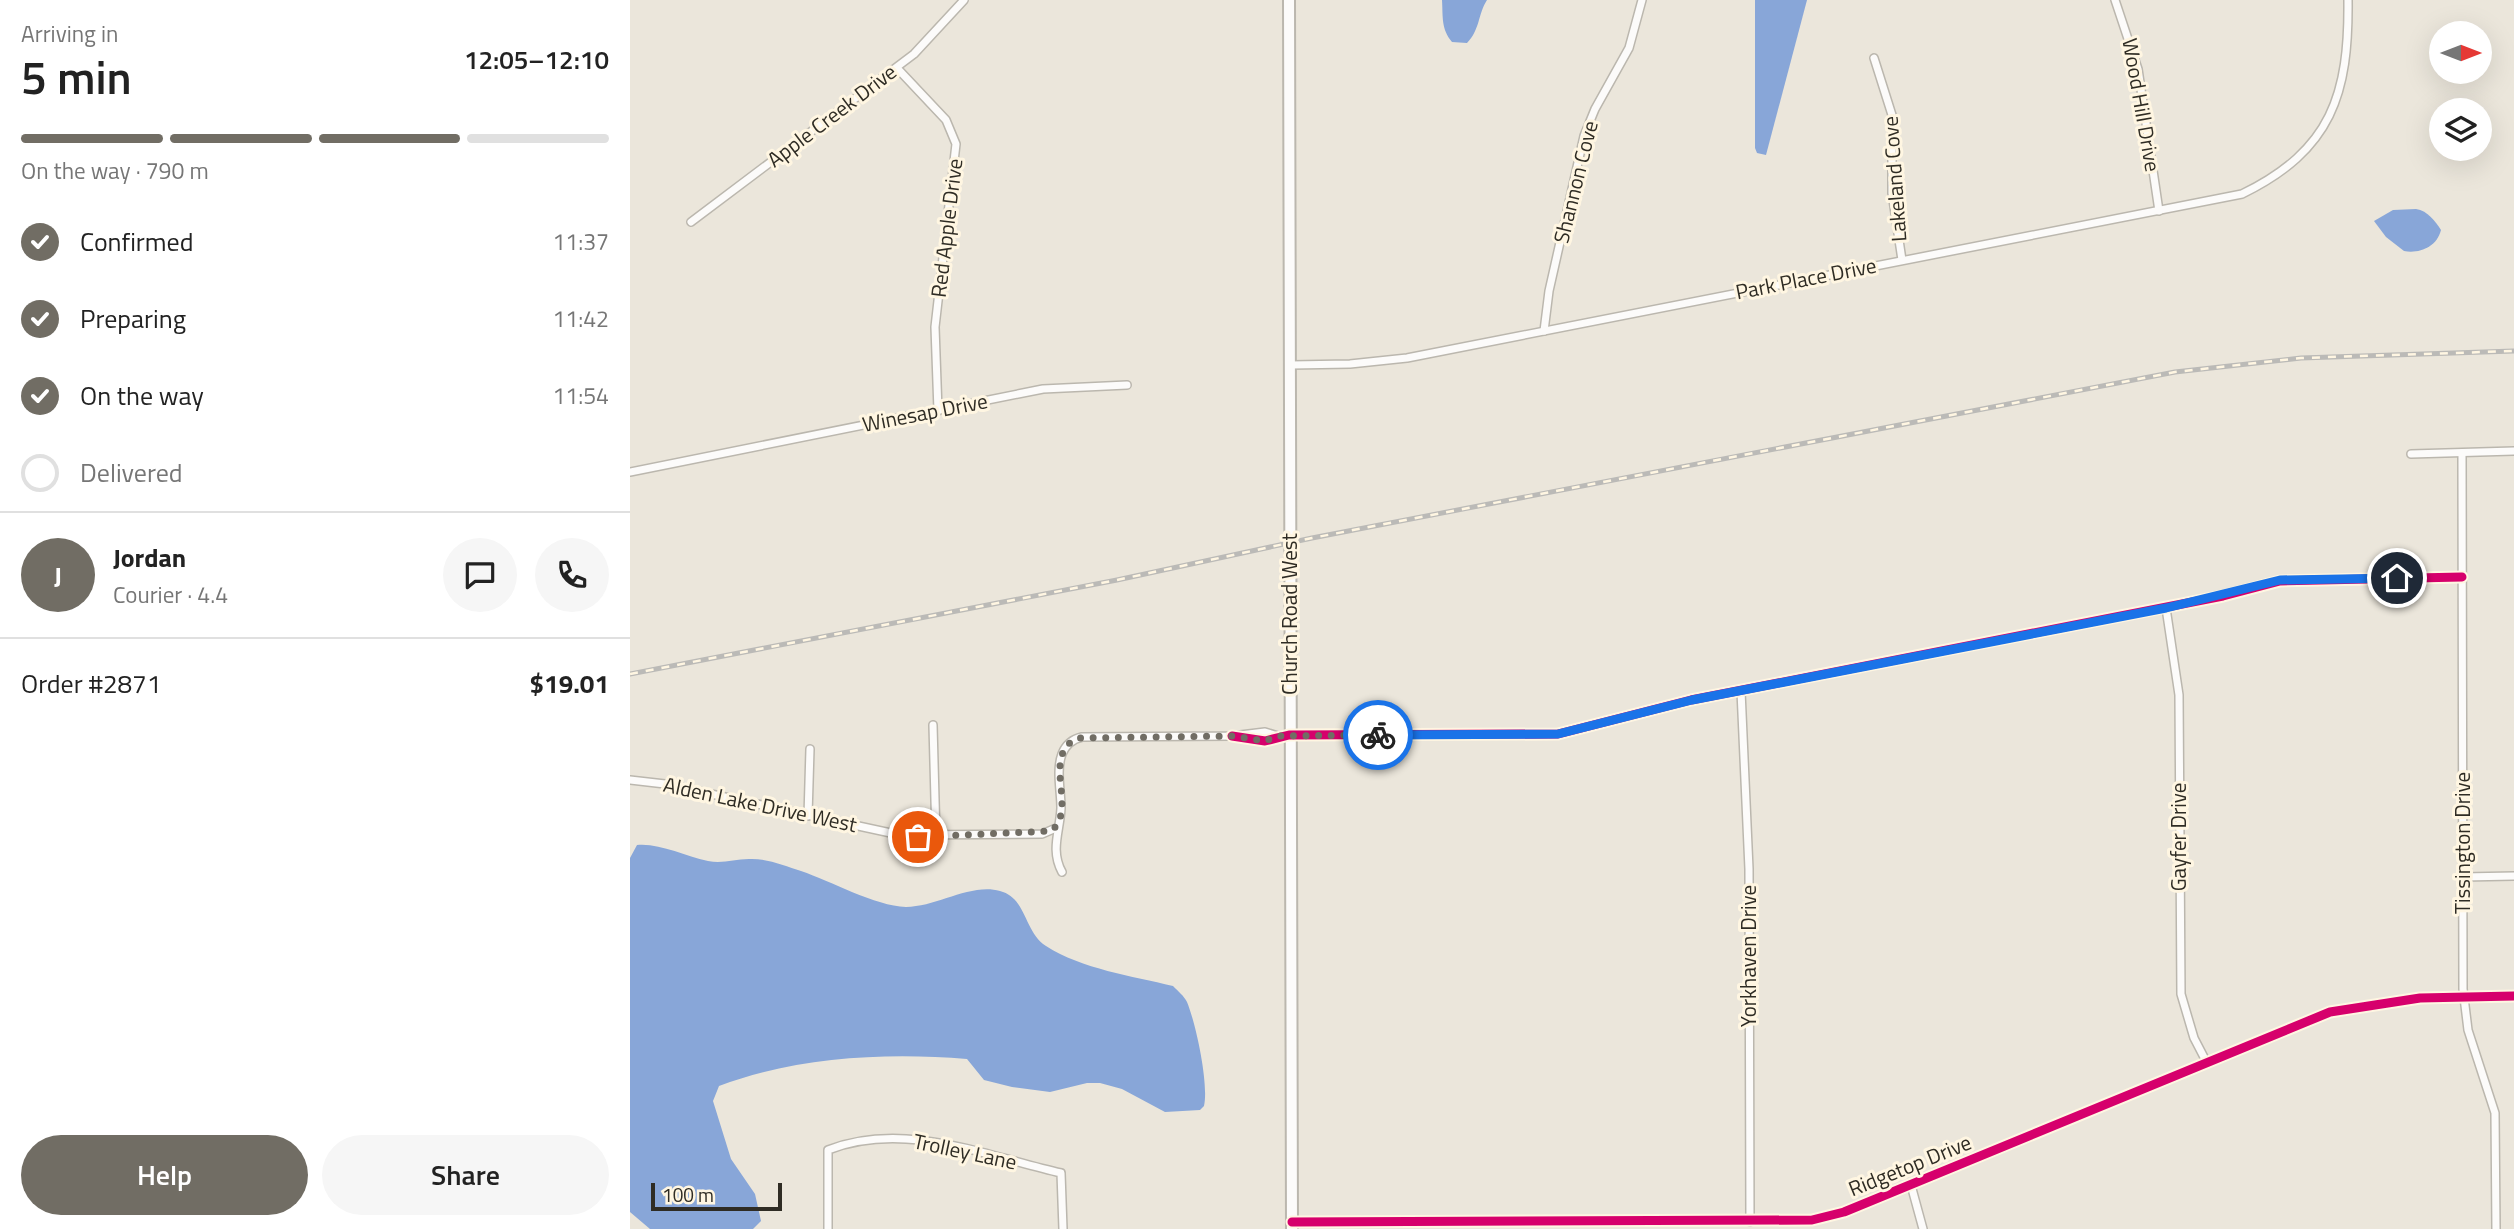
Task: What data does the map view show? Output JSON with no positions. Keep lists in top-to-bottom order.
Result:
{
  "streets": {
    "street": [
      "Wood Hill Drive",
      "Apple Creek Drive",
      "Lakeland Cove",
      "Shannon Cove",
      "Red Apple Drive",
      "Park Place Drive",
      "Winesap Drive",
      "Church Road West",
      "Alden Lake Drive West",
      "Gayfer Drive",
      "Tissington Drive",
      "Yorkhaven Drive",
      "Trolley Lane",
      "Ridgetop Drive"
    ]
  },
  "crossings": [
    ["Wood Hill Drive", "Park Place Drive"],
    ["Apple Creek Drive", "Red Apple Drive"],
    ["Lakeland Cove", "Park Place Drive"],
    ["Shannon Cove", "Park Place Drive"],
    ["Red Apple Drive", "Winesap Drive"],
    ["Park Place Drive", "Church Road West"],
    ["Church Road West", "Ridgetop Drive"],
    ["Gayfer Drive", "Ridgetop Drive"],
    ["Tissington Drive", "Ridgetop Drive"],
    ["Yorkhaven Drive", "Ridgetop Drive"]
  ],
  "scale_bar": "100 m",
  "north": "right",
  "page": {
    "heading": ["5 min", "Arriving in", "12:05–12:10"],
    "panel": [
      "Jordan",
      "Courier · 4.4",
      "Order #2871",
      "$19.01"
    ],
    "bar": "On the way · 790 m",
    "list": [
      ["Confirmed", "11:37"],
      ["Preparing", "11:42"],
      ["On the way", "11:54"],
      "Delivered"
    ],
    "round": "J",
    "buttons": ["Help", "Share"],
    "scale": "100 m"
  }
}
